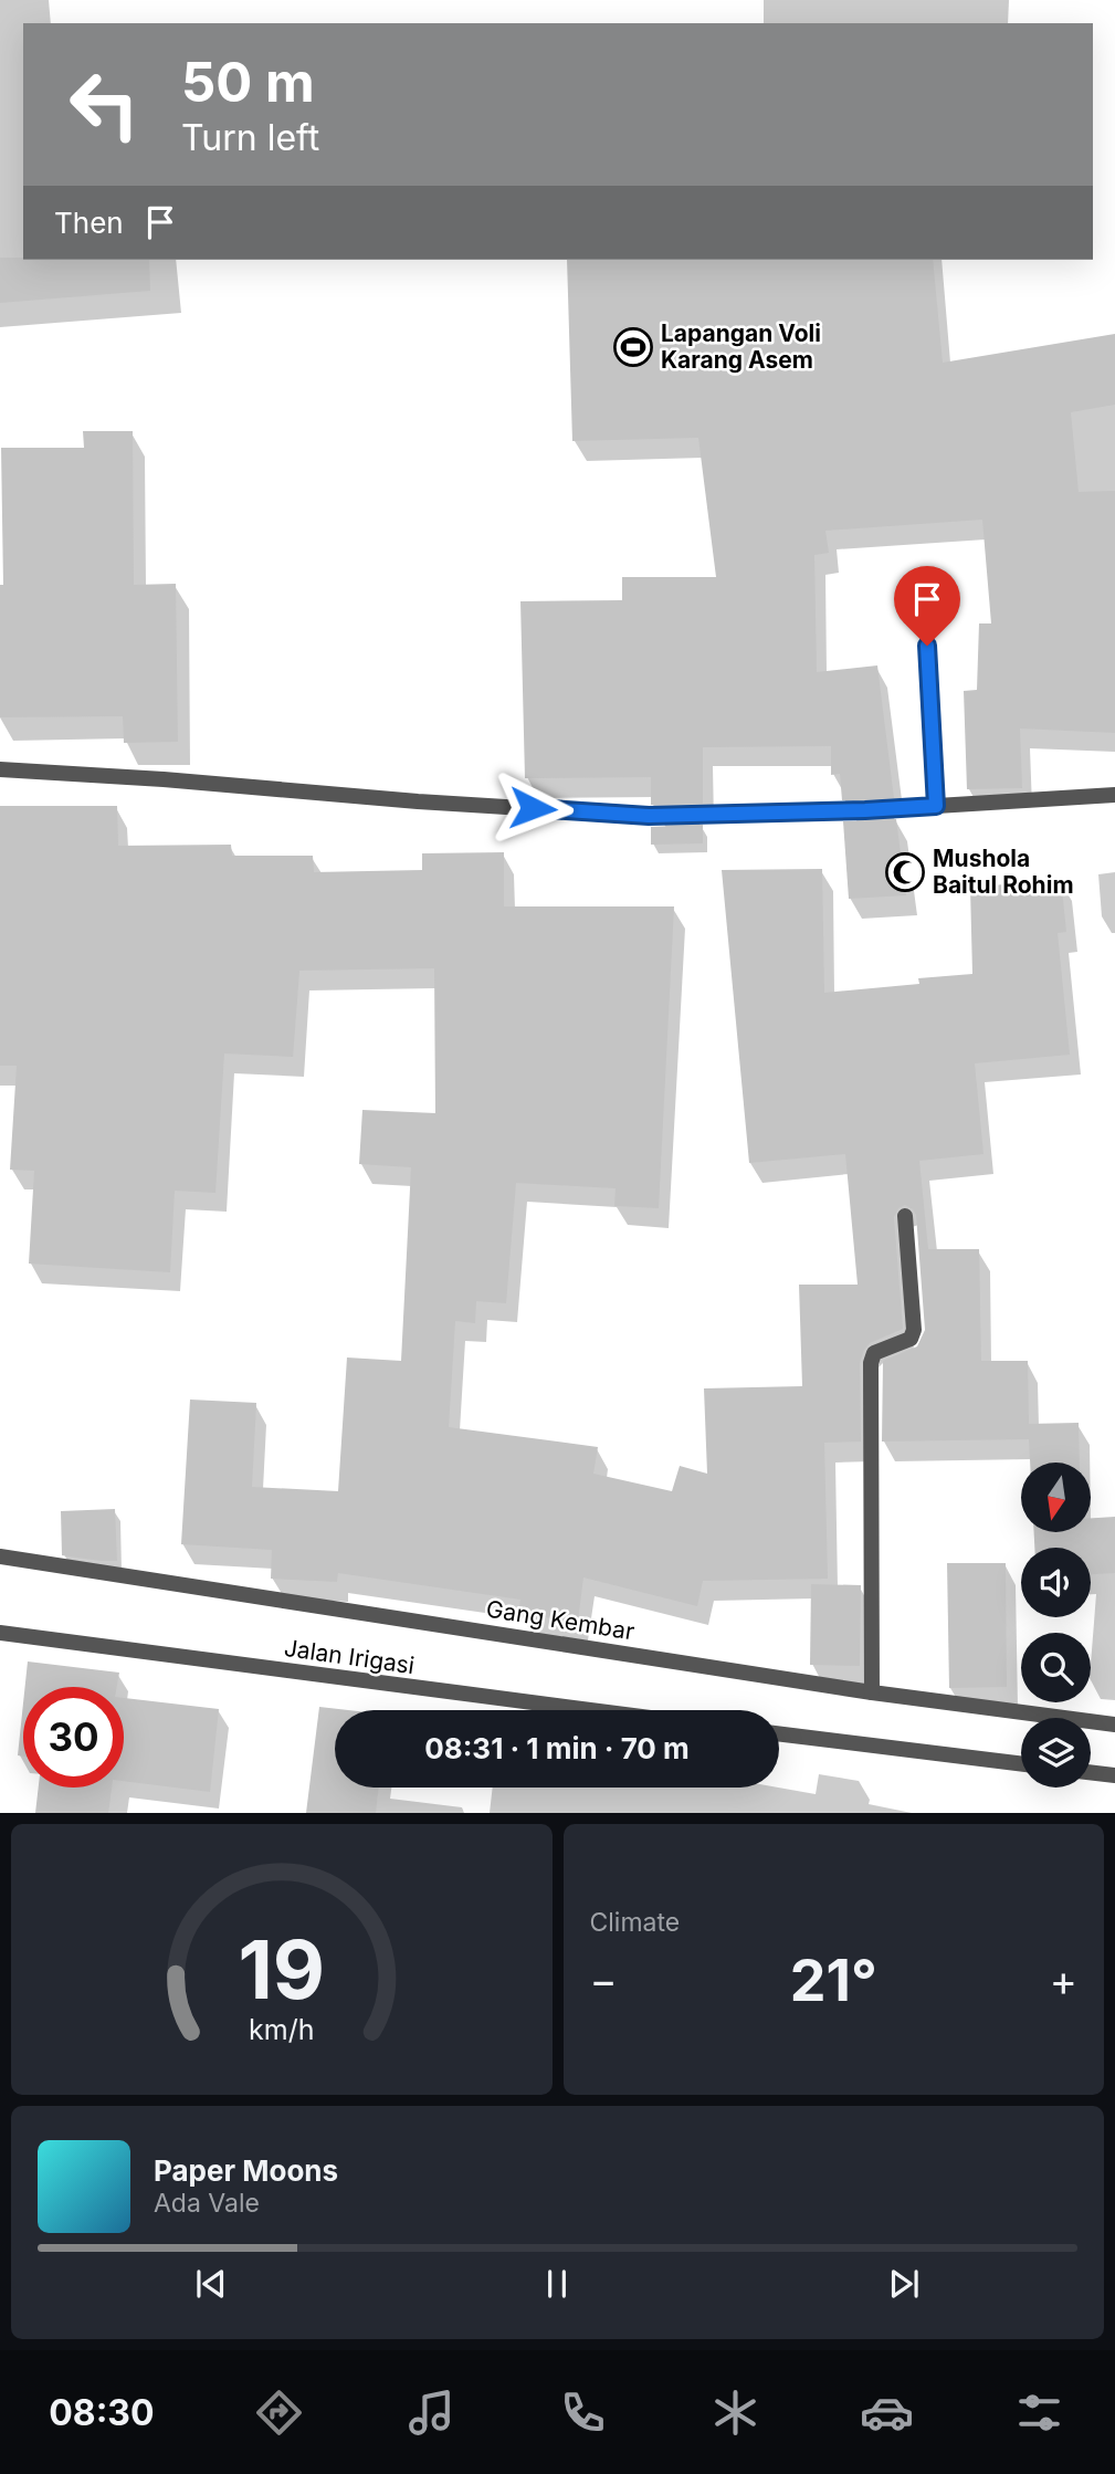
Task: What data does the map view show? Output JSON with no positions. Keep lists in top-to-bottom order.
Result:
{
  "streets": {
    "street": ["Gang Kembar", "Jalan Irigasi"]
  },
  "places": {
    "sports": ["Lapangan Voli Karang Asem"],
    "mosque": ["Mushola Baitul Rohim"]
  },
  "north": "bottom",
  "page": {
    "turn": ["50 m", "Turn left"],
    "then": "Then",
    "limit": "30",
    "trip": "08:31 · 1 min · 70 m",
    "tile": "Climate",
    "heat": ["−", "21°", "+"],
    "song": ["Paper Moons", "Ada Vale"],
    "tabs": "08:30",
    "gauge": ["19", "km/h"]
  }
}
